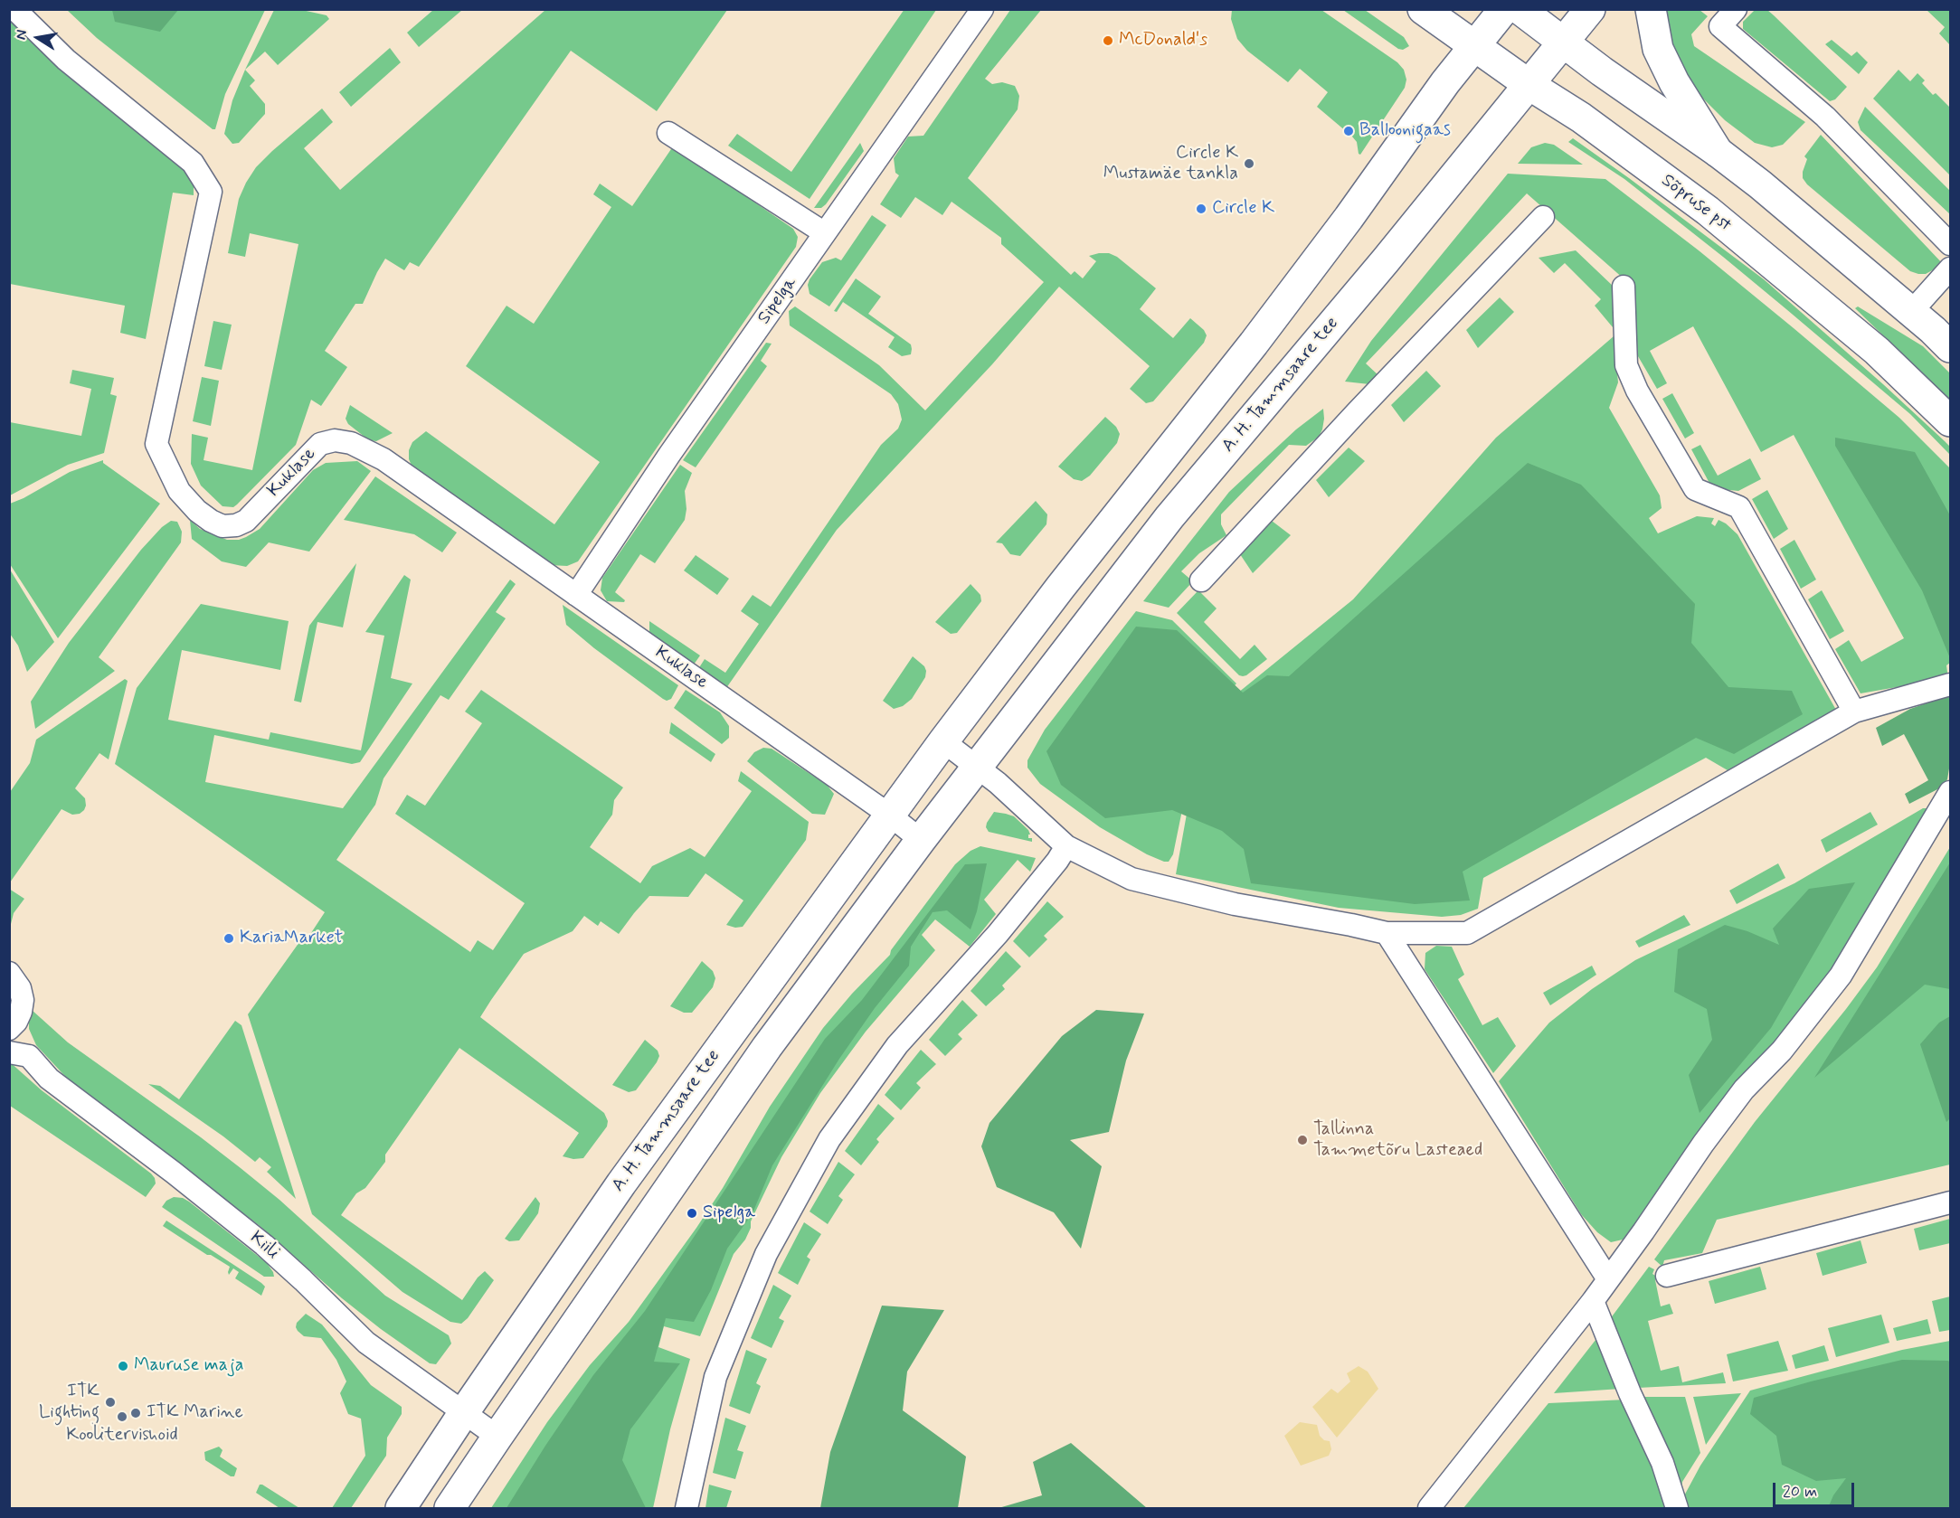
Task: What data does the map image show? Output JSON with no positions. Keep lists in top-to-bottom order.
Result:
{
  "streets": {
    "main road": ["Sõpruse pst", "A. H. Tammsaare tee"],
    "street": ["Sipelga", "Kuklase", "Kiili"]
  },
  "crossings": [
    ["Sõpruse pst", "A. H. Tammsaare tee"],
    ["Sipelga", "Kuklase"],
    ["A. H. Tammsaare tee", "Kuklase"],
    ["A. H. Tammsaare tee", "Kiili"]
  ],
  "places": [
    "McDonald's",
    "Balloonigaas",
    "Circle K Mustamäe tankla",
    "Circle K",
    "KariaMarket",
    "Tallinna Tammetõru Lasteaed",
    "Sipelga",
    "Mauruse maja",
    "ITK Lighting",
    "ITK Marine",
    "Koolitervishoid"
  ],
  "scale_bar": "20 m",
  "north": "left"
}
